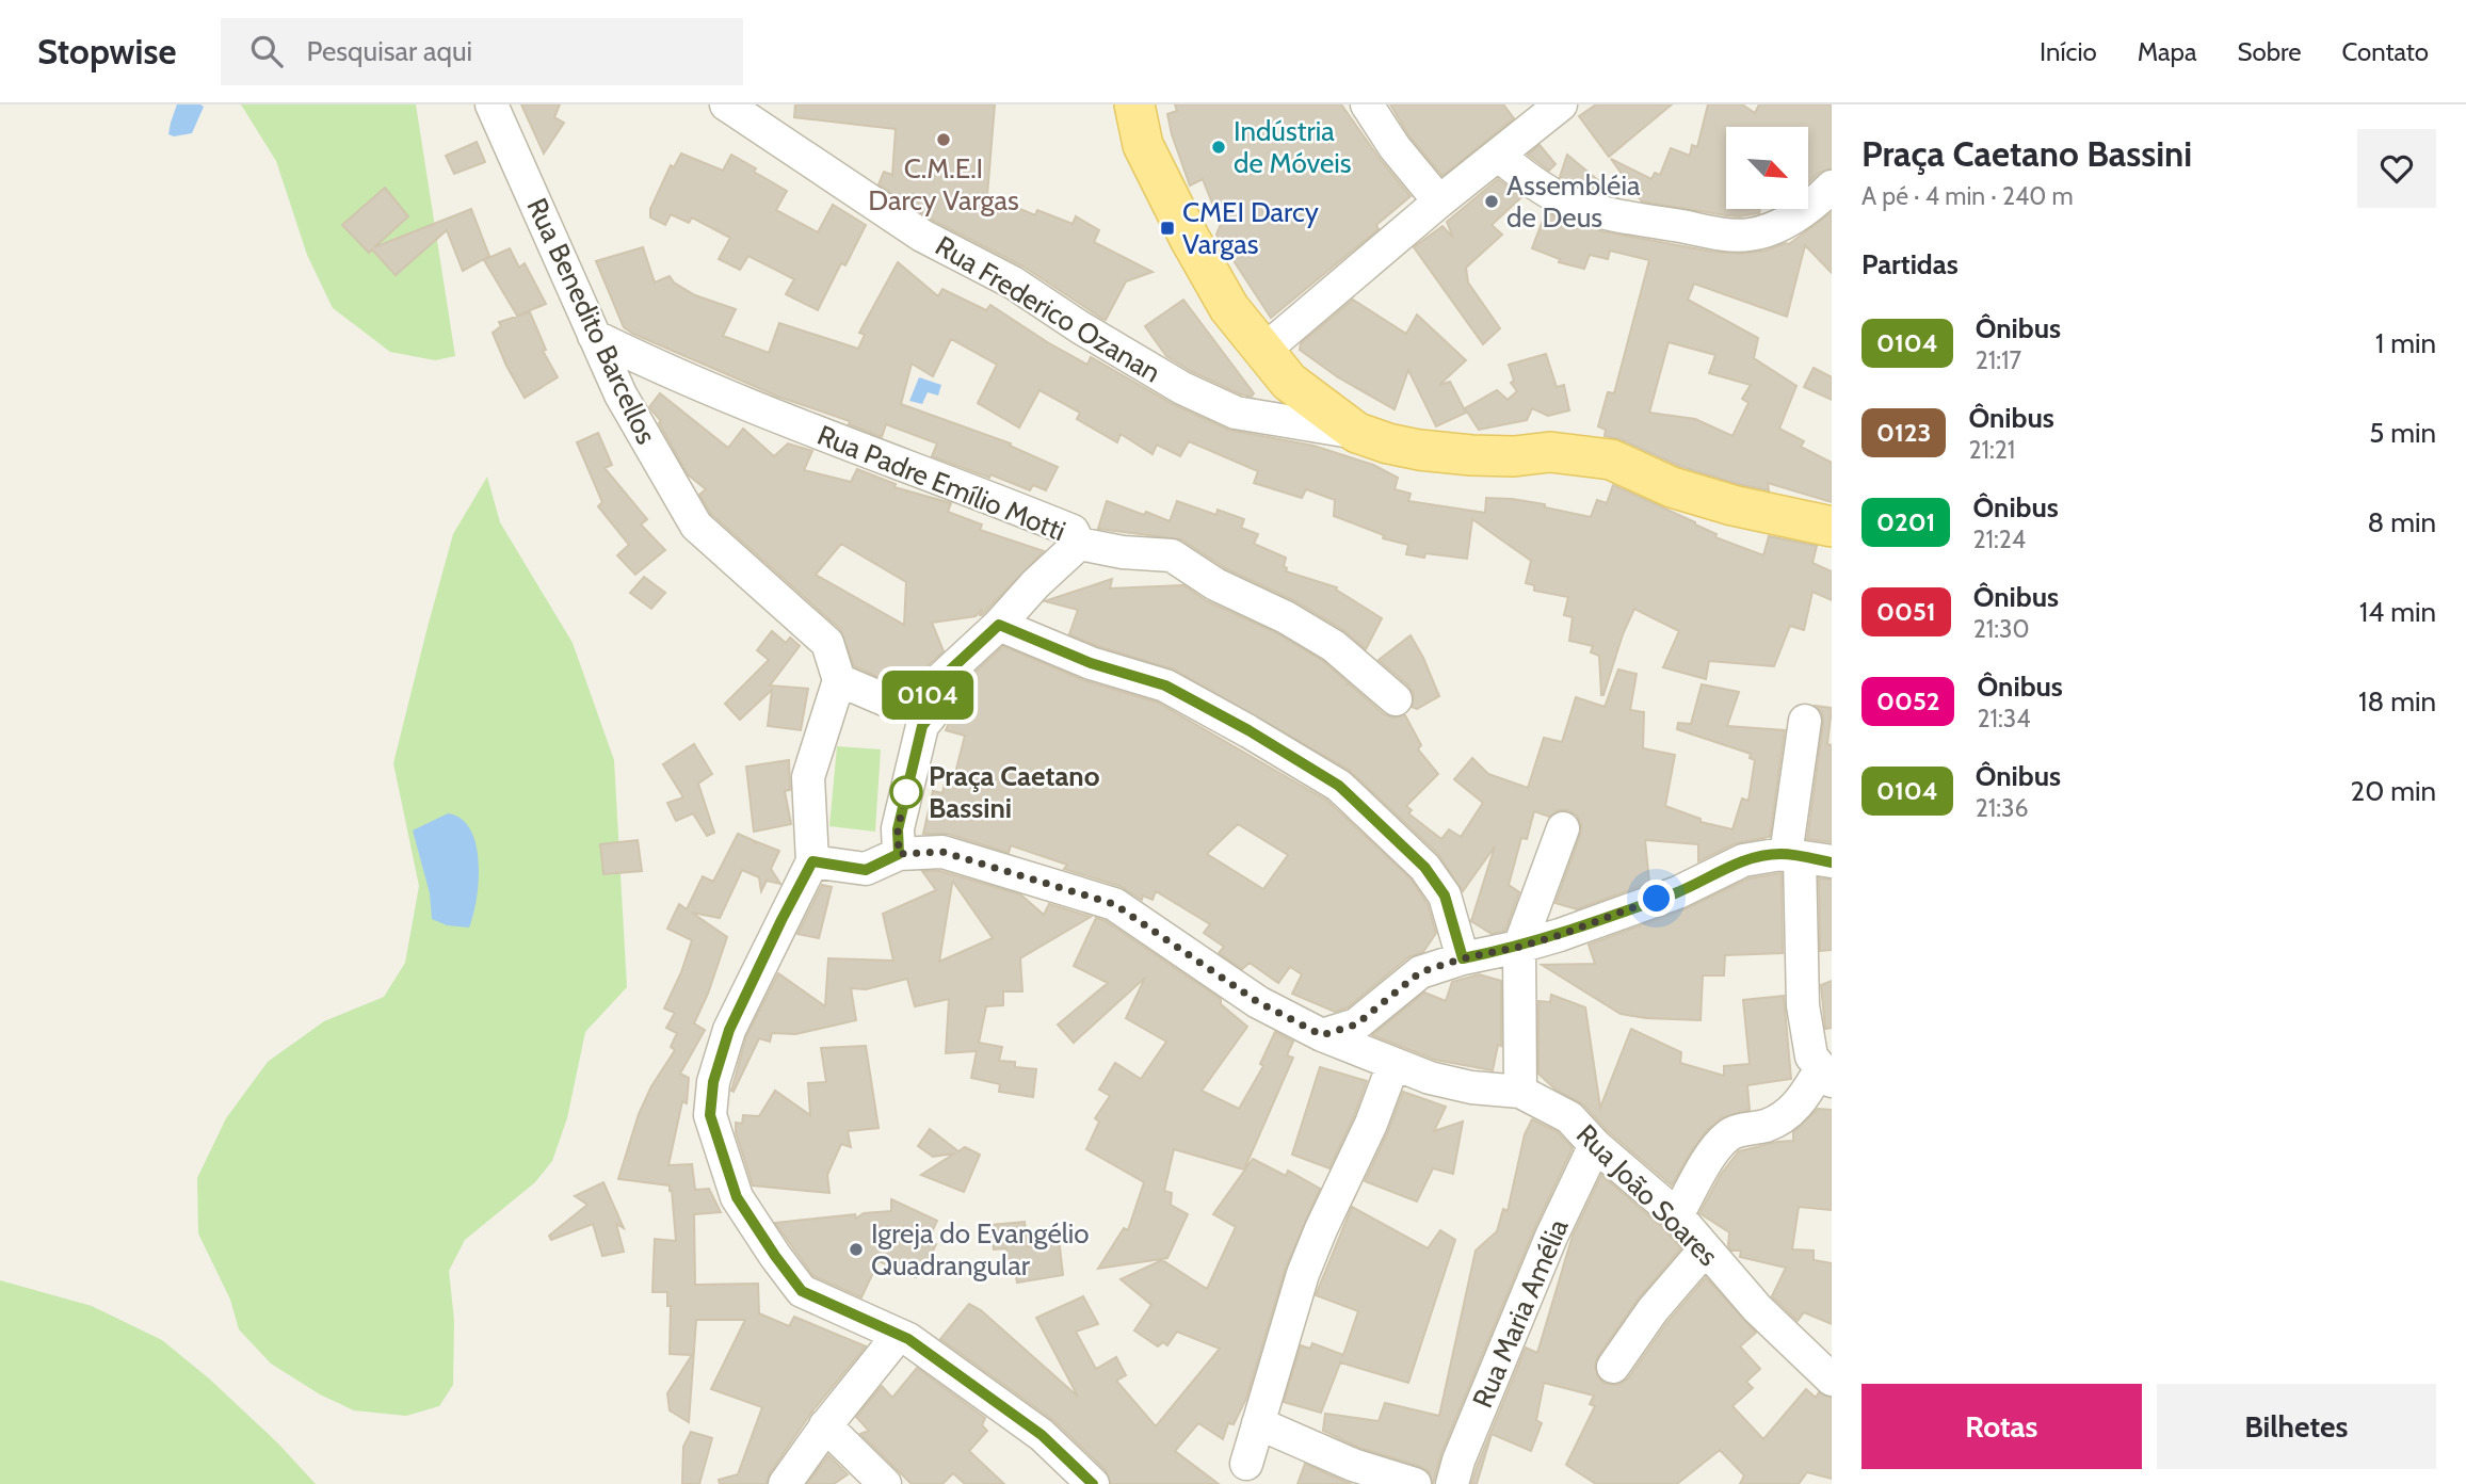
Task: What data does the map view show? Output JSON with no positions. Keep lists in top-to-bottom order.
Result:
{
  "streets": {
    "street": [
      "Rua Frederico Ozanan",
      "Rua Benedito Barcellos",
      "Rua Padre Emílio Motti",
      "Rua João Soares",
      "Rua Maria Amélia"
    ]
  },
  "crossings": [
    ["Rua Benedito Barcellos", "Rua Padre Emílio Motti"],
    ["Rua João Soares", "Rua Maria Amélia"]
  ],
  "places": {
    "other": [
      "C.M.E.I Darcy Vargas",
      "Indústria de Móveis",
      "Assembléia de Deus",
      "Praça Caetano Bassini",
      "Igreja do Evangélio Quadrangular"
    ],
    "transit": ["CMEI Darcy Vargas"]
  },
  "lines": ["bus line 0104"],
  "north": "bottom right",
  "page": {
    "header": "Stopwise",
    "search": "Pesquisar aqui",
    "nav": [
      "Início",
      "Mapa",
      "Sobre",
      "Contato"
    ],
    "on_map": "0104",
    "heading": [
      ["Praça Caetano Bassini", "A pé · 4 min · 240 m"],
      "Partidas"
    ],
    "list": [
      {
        "mark": "0104",
        "name": "Ônibus",
        "note": "21:17",
        "value": "1 min"
      },
      {
        "mark": "0123",
        "name": "Ônibus",
        "note": "21:21",
        "value": "5 min"
      },
      {
        "mark": "0201",
        "name": "Ônibus",
        "note": "21:24",
        "value": "8 min"
      },
      {
        "mark": "0051",
        "name": "Ônibus",
        "note": "21:30",
        "value": "14 min"
      },
      {
        "mark": "0052",
        "name": "Ônibus",
        "note": "21:34",
        "value": "18 min"
      },
      {
        "mark": "0104",
        "name": "Ônibus",
        "note": "21:36",
        "value": "20 min"
      }
    ],
    "buttons": ["Rotas", "Bilhetes"]
  }
}
